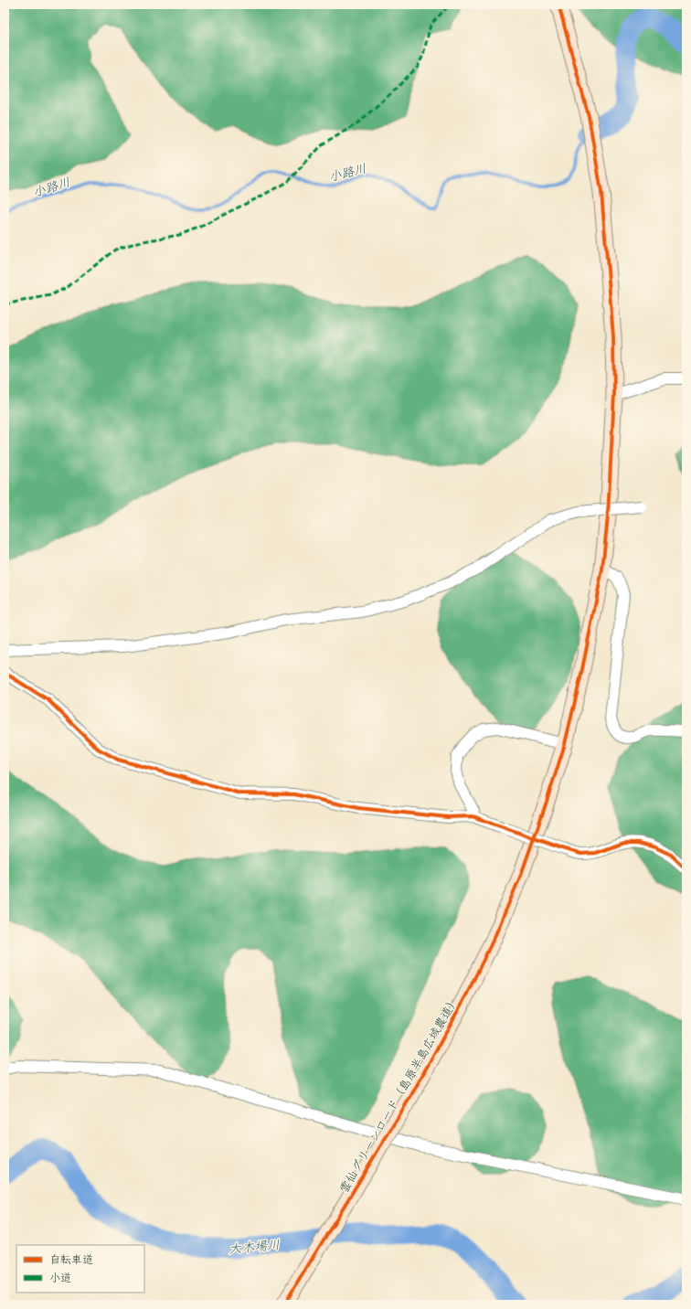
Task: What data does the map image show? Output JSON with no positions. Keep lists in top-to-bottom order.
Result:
{
  "streets": {
    "street": ["雲仙グリーンロード（島原半島広域農道）"]
  },
  "water": ["小路川", "大木場川"],
  "legend": ["自転車道", "小道"]
}
